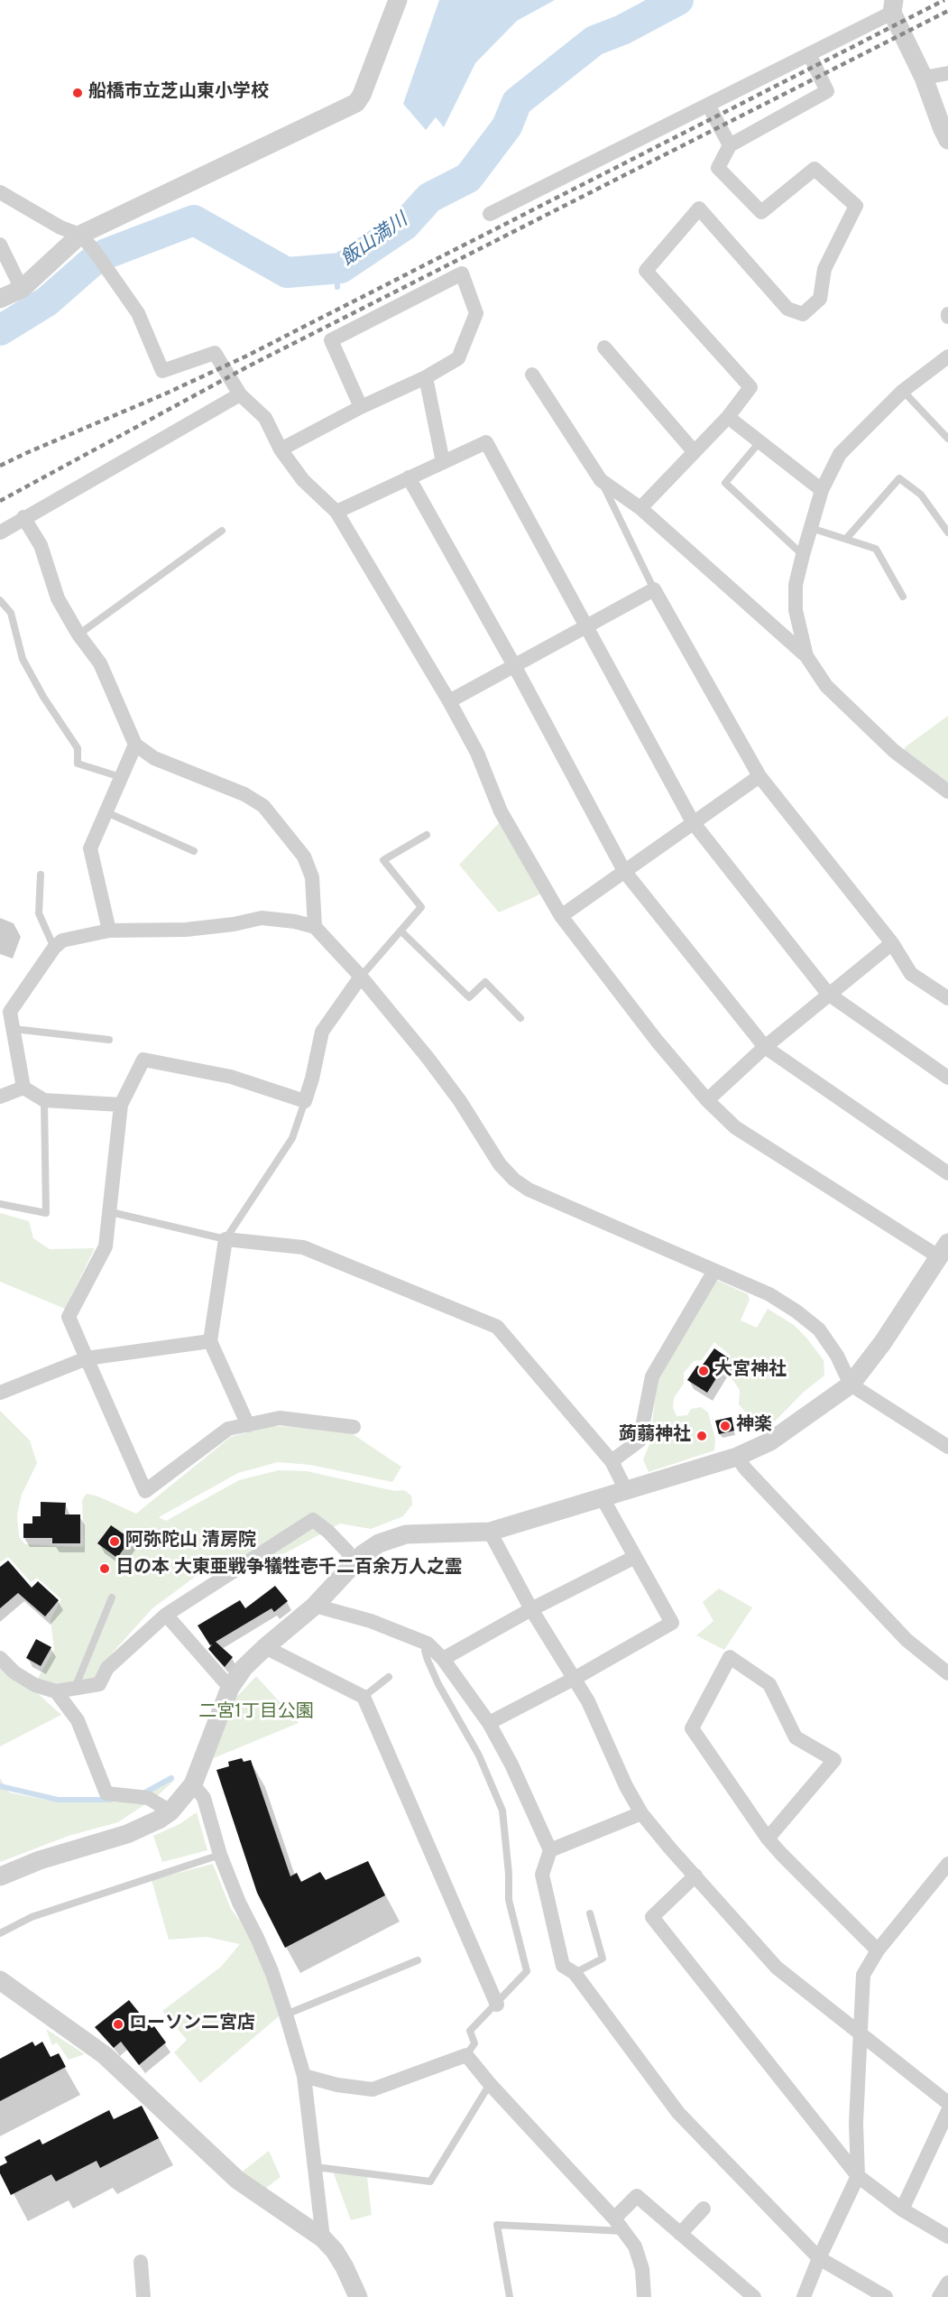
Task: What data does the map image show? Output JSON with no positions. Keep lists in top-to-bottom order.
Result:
{
  "water": ["飯山満川"],
  "parks": ["二宮1丁目公園"],
  "places": [
    "船橋市立芝山東小学校",
    "大宮神社",
    "神楽",
    "蒟蒻神社",
    "阿弥陀山 清房院",
    "日の本 大東亜戦争犠牲壱千二百余万人之霊",
    "ローソン二宮店"
  ]
}
